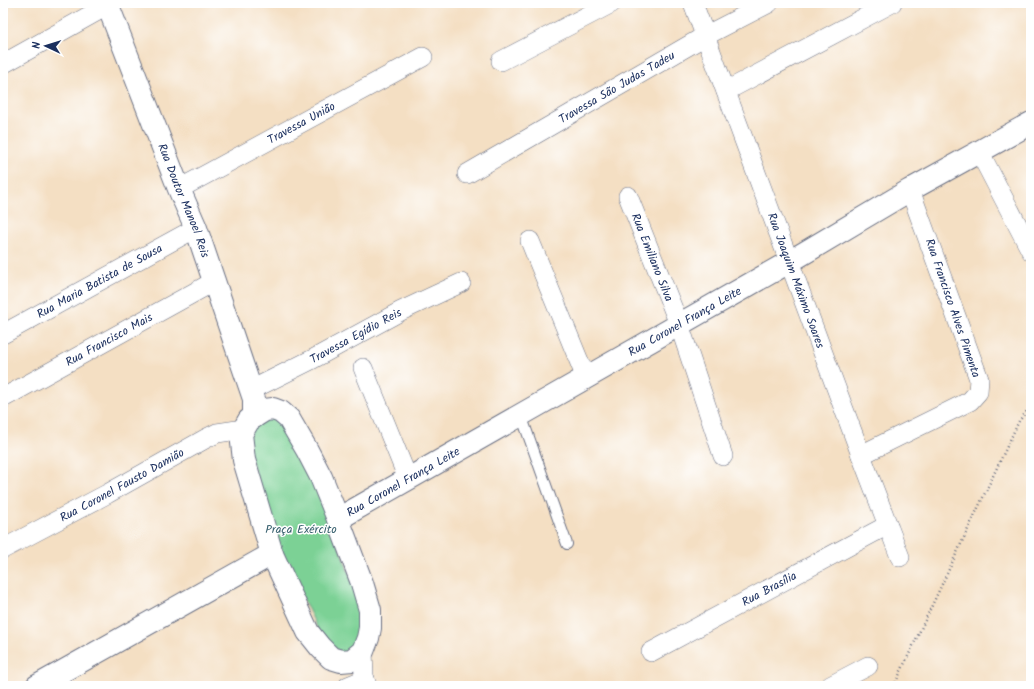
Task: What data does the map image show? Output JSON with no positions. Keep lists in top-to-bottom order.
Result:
{
  "streets": {
    "main road": ["Rua Doutor Manoel Reis", "Rua Coronel França Leite"],
    "street": [
      "Travessa São Judas Tadeu",
      "Travessa União",
      "Rua Emiliano Silva",
      "Rua Joaquim Máximo Soares",
      "Rua Maria Batista de Sousa",
      "Rua Francisco Alves Pimenta",
      "Travessa Egídio Reis",
      "Rua Francisco Mais",
      "Rua Coronel Fausto Damião",
      "Rua Brasília"
    ]
  },
  "crossings": [
    ["Travessa São Judas Tadeu", "Rua Joaquim Máximo Soares"],
    ["Travessa União", "Rua Doutor Manoel Reis"],
    ["Rua Doutor Manoel Reis", "Rua Maria Batista de Sousa"],
    ["Rua Doutor Manoel Reis", "Travessa Egídio Reis"],
    ["Rua Doutor Manoel Reis", "Rua Francisco Mais"],
    ["Rua Doutor Manoel Reis", "Rua Coronel Fausto Damião"],
    ["Rua Emiliano Silva", "Rua Coronel França Leite"],
    ["Rua Joaquim Máximo Soares", "Rua Francisco Alves Pimenta"],
    ["Rua Joaquim Máximo Soares", "Rua Coronel França Leite"],
    ["Rua Joaquim Máximo Soares", "Rua Brasília"],
    ["Rua Francisco Alves Pimenta", "Rua Coronel França Leite"],
    ["Travessa Egídio Reis", "Rua Coronel Fausto Damião"]
  ],
  "parks": ["Praça Exército"],
  "north": "left"
}
